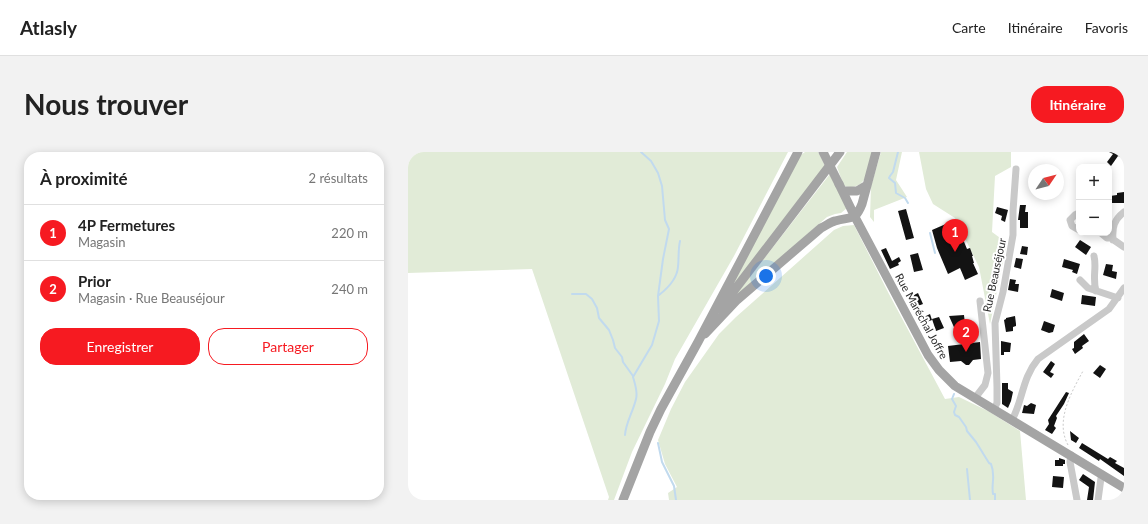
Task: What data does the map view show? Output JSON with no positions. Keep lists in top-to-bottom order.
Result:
{
  "streets": {
    "main road": ["Rue Maréchal Joffre"],
    "street": ["Rue Beauséjour"]
  },
  "crossings": [
    ["Rue Beauséjour", "Rue Maréchal Joffre"]
  ],
  "north": "top right",
  "page": {
    "header": "Atlasly",
    "nav": ["Carte", "Itinéraire", "Favoris"],
    "buttons": [
      "Itinéraire",
      ["Enregistrer", "Partager"]
    ],
    "title": "Nous trouver",
    "heading": ["À proximité", "2 résultats"],
    "map_buttons": ["+", "−"],
    "list": [
      {
        "mark": "1",
        "name": "4P Fermetures",
        "note": "Magasin",
        "value": "220 m"
      },
      {
        "mark": "2",
        "name": "Prior",
        "note": "Magasin · Rue Beauséjour",
        "value": "240 m"
      }
    ],
    "pins": ["1", "2"]
  }
}
